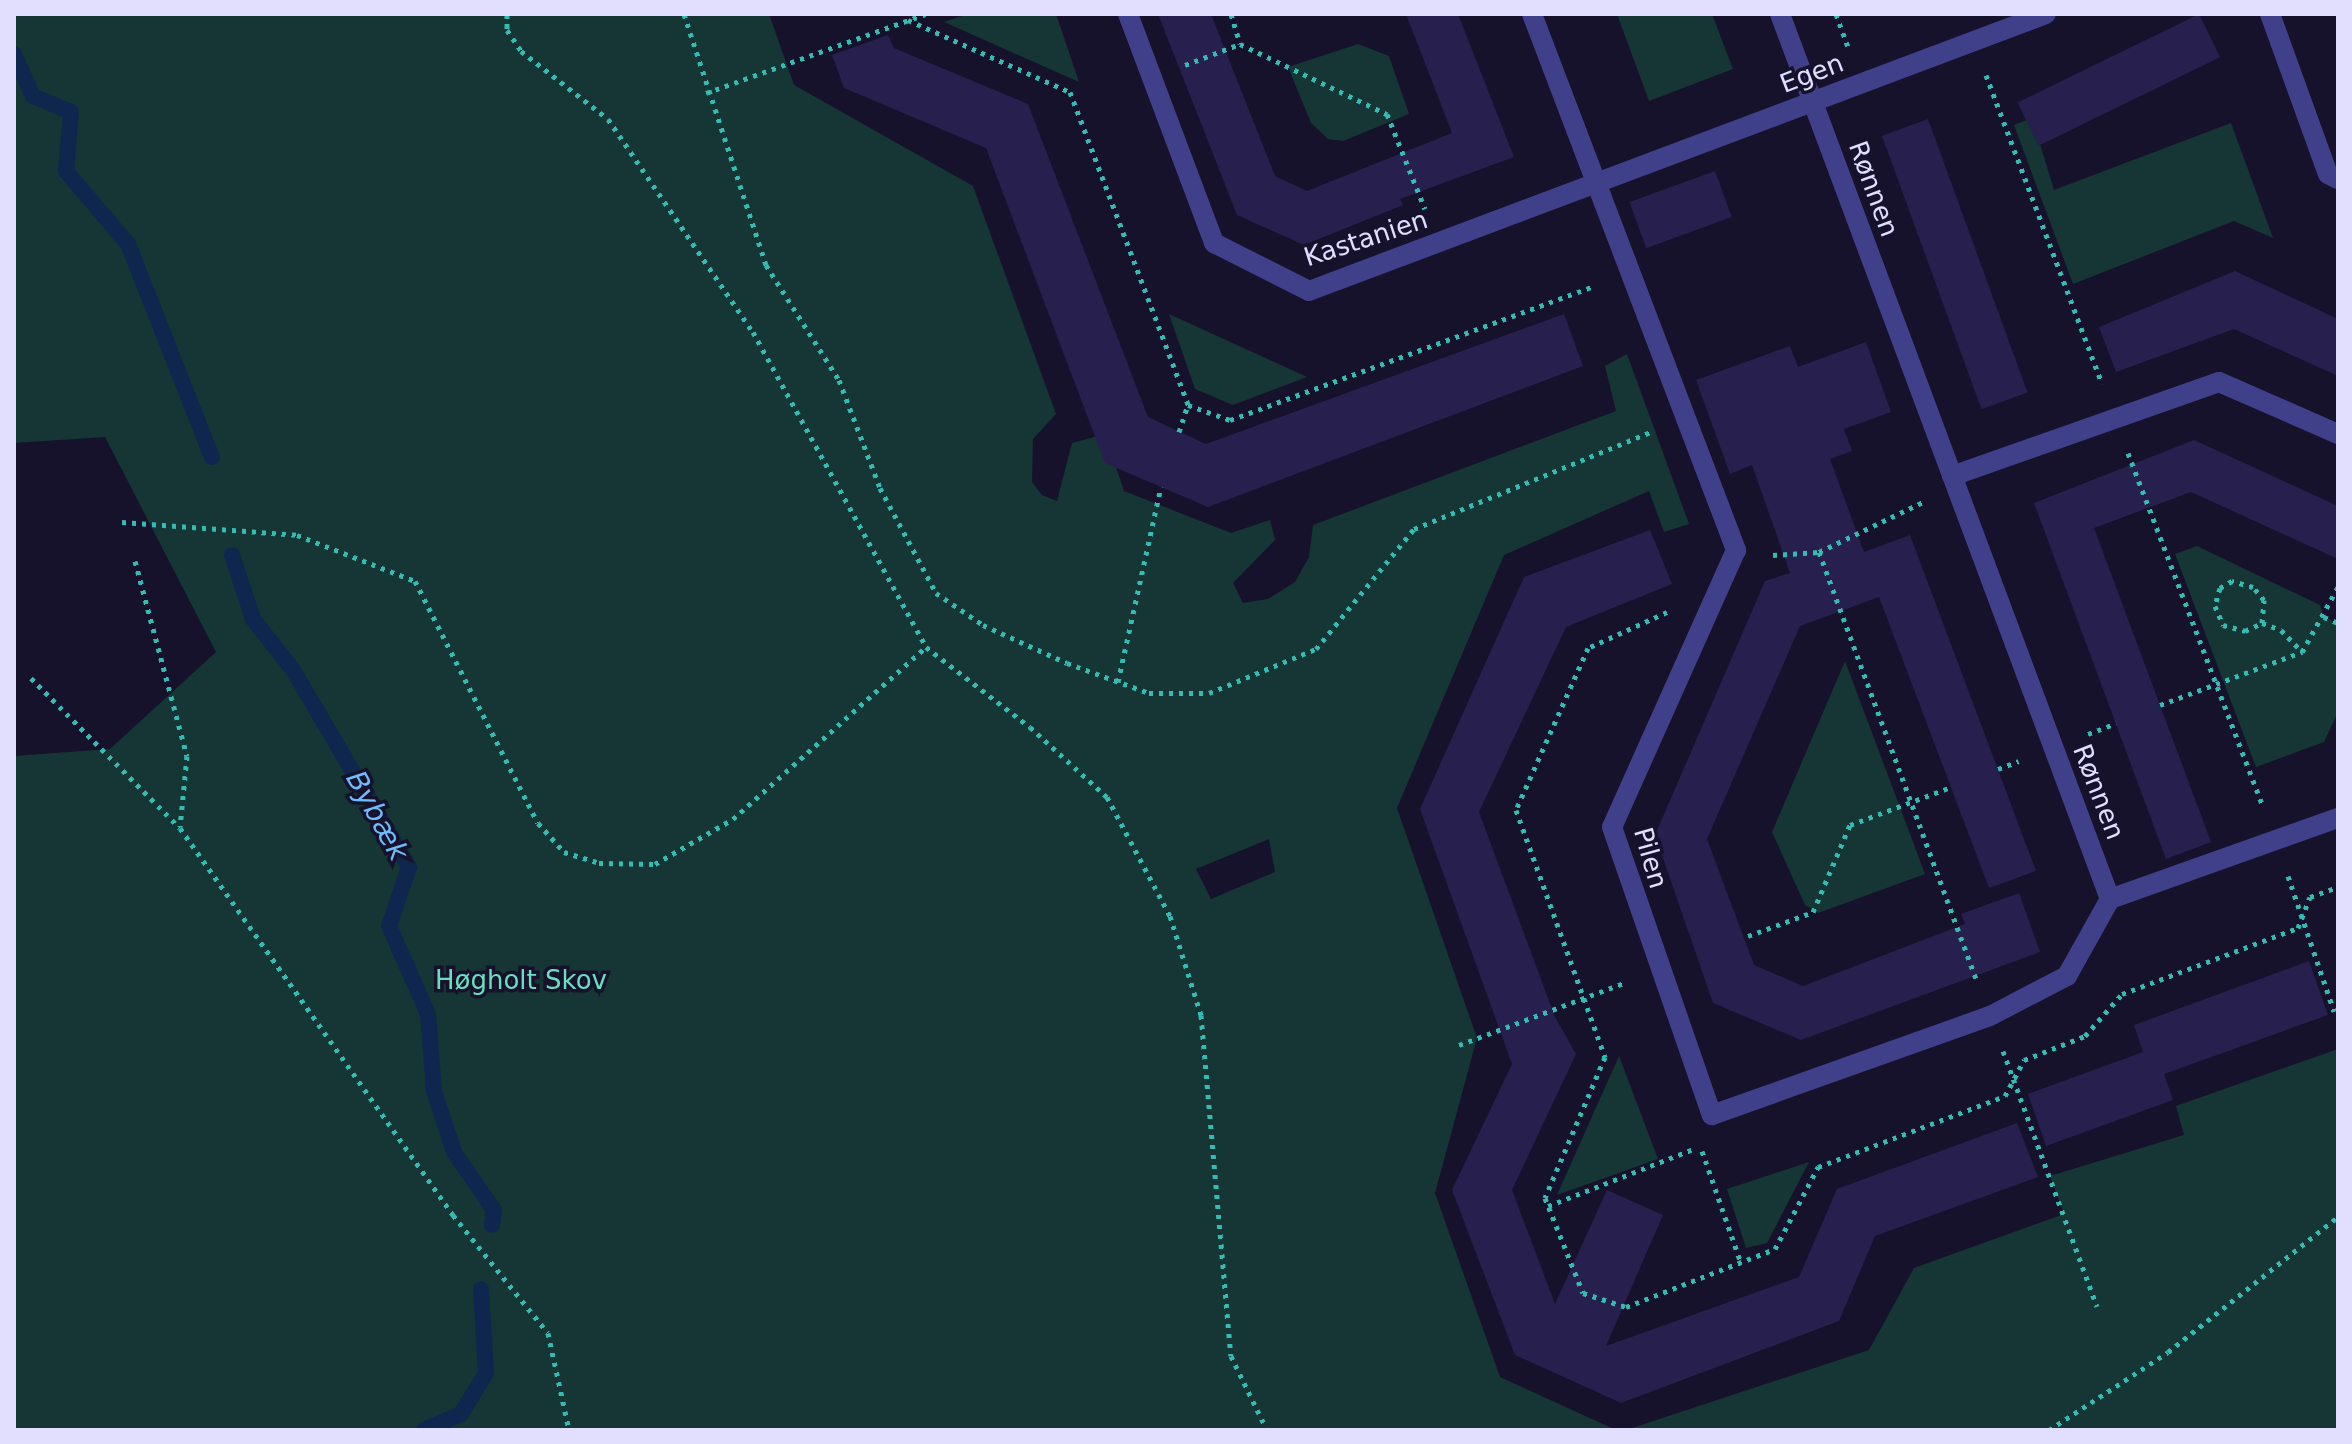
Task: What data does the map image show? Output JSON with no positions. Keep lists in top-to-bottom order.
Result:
{
  "streets": {
    "street": [
      "Egen",
      "Rønnen",
      "Kastanien",
      "Pilen"
    ]
  },
  "crossings": [
    ["Egen", "Rønnen"],
    ["Egen", "Kastanien"],
    ["Rønnen", "Pilen"]
  ],
  "water": ["Bybæk"],
  "parks": ["Høgholt Skov"]
}
